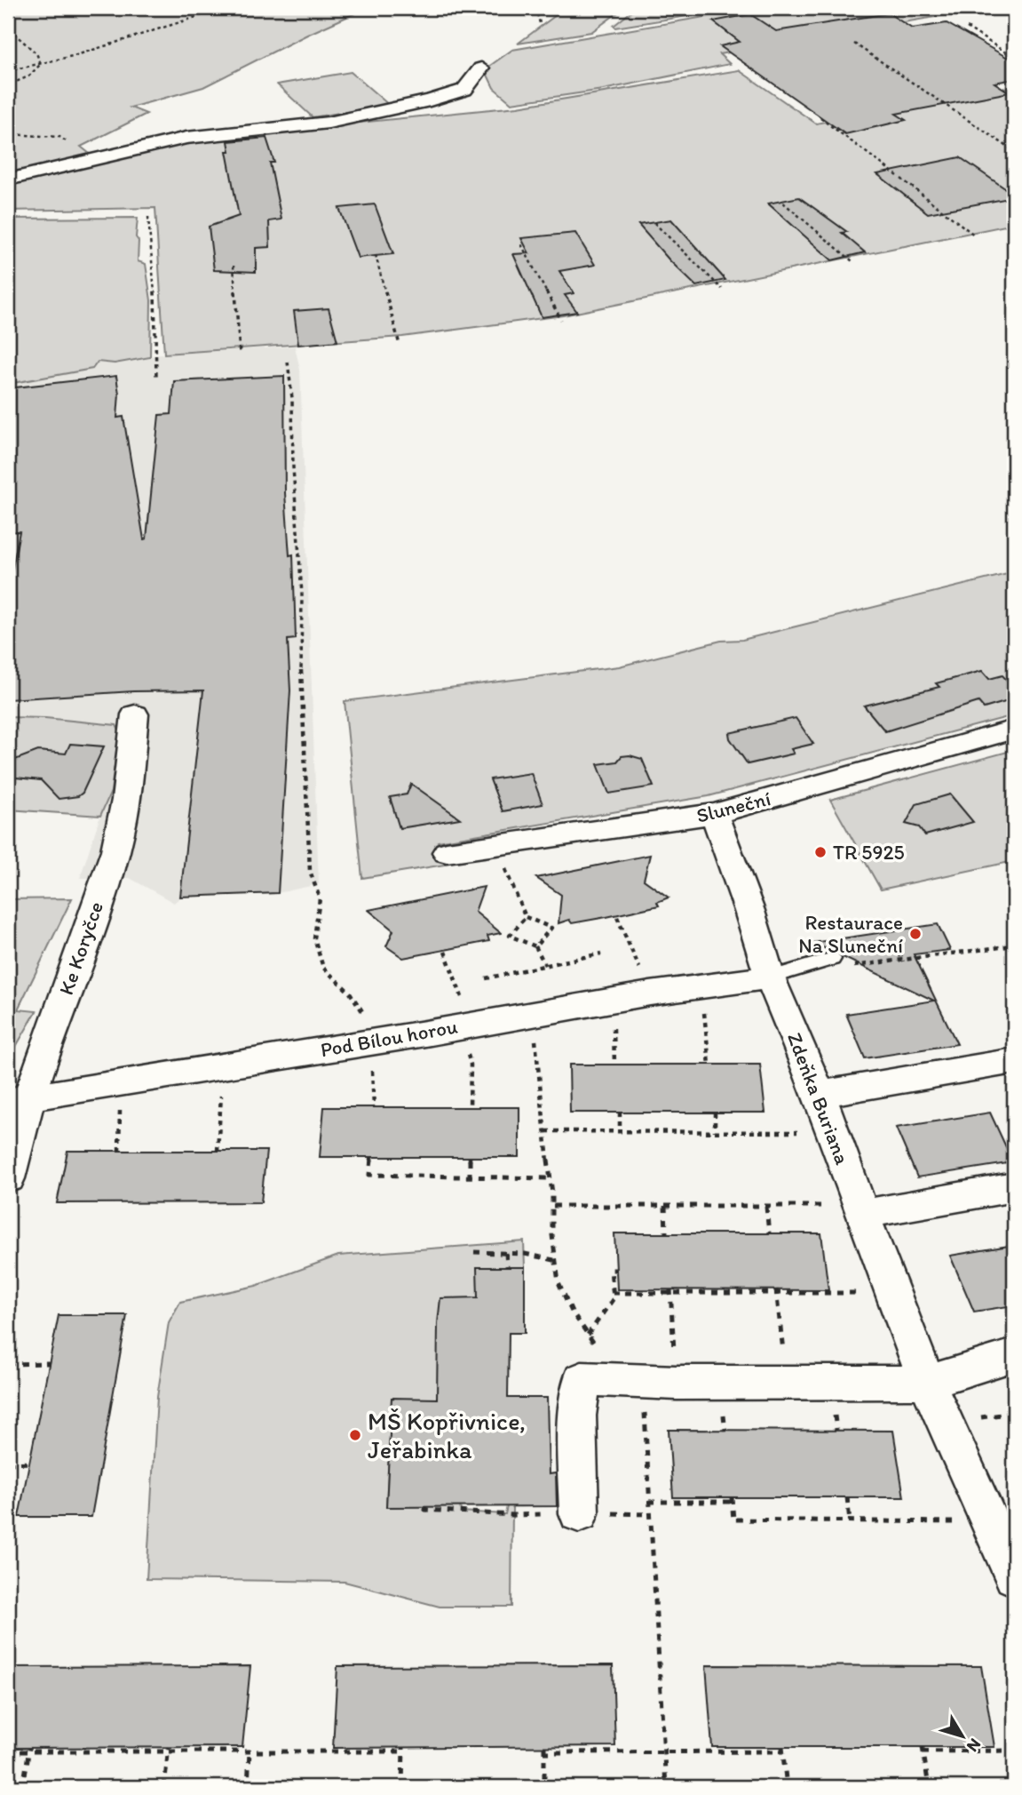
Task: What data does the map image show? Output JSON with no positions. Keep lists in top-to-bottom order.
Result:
{
  "streets": {
    "street": [
      "Sluneční",
      "Ke Koryčce",
      "Pod Bílou horou",
      "Zdeňka Buriana"
    ]
  },
  "crossings": [
    ["Sluneční", "Zdeňka Buriana"],
    ["Ke Koryčce", "Pod Bílou horou"],
    ["Pod Bílou horou", "Zdeňka Buriana"]
  ],
  "places": ["TR 5925", "Restaurace Na Sluneční", "MŠ Kopřivnice, Jeřabinka"],
  "north": "bottom right"
}
